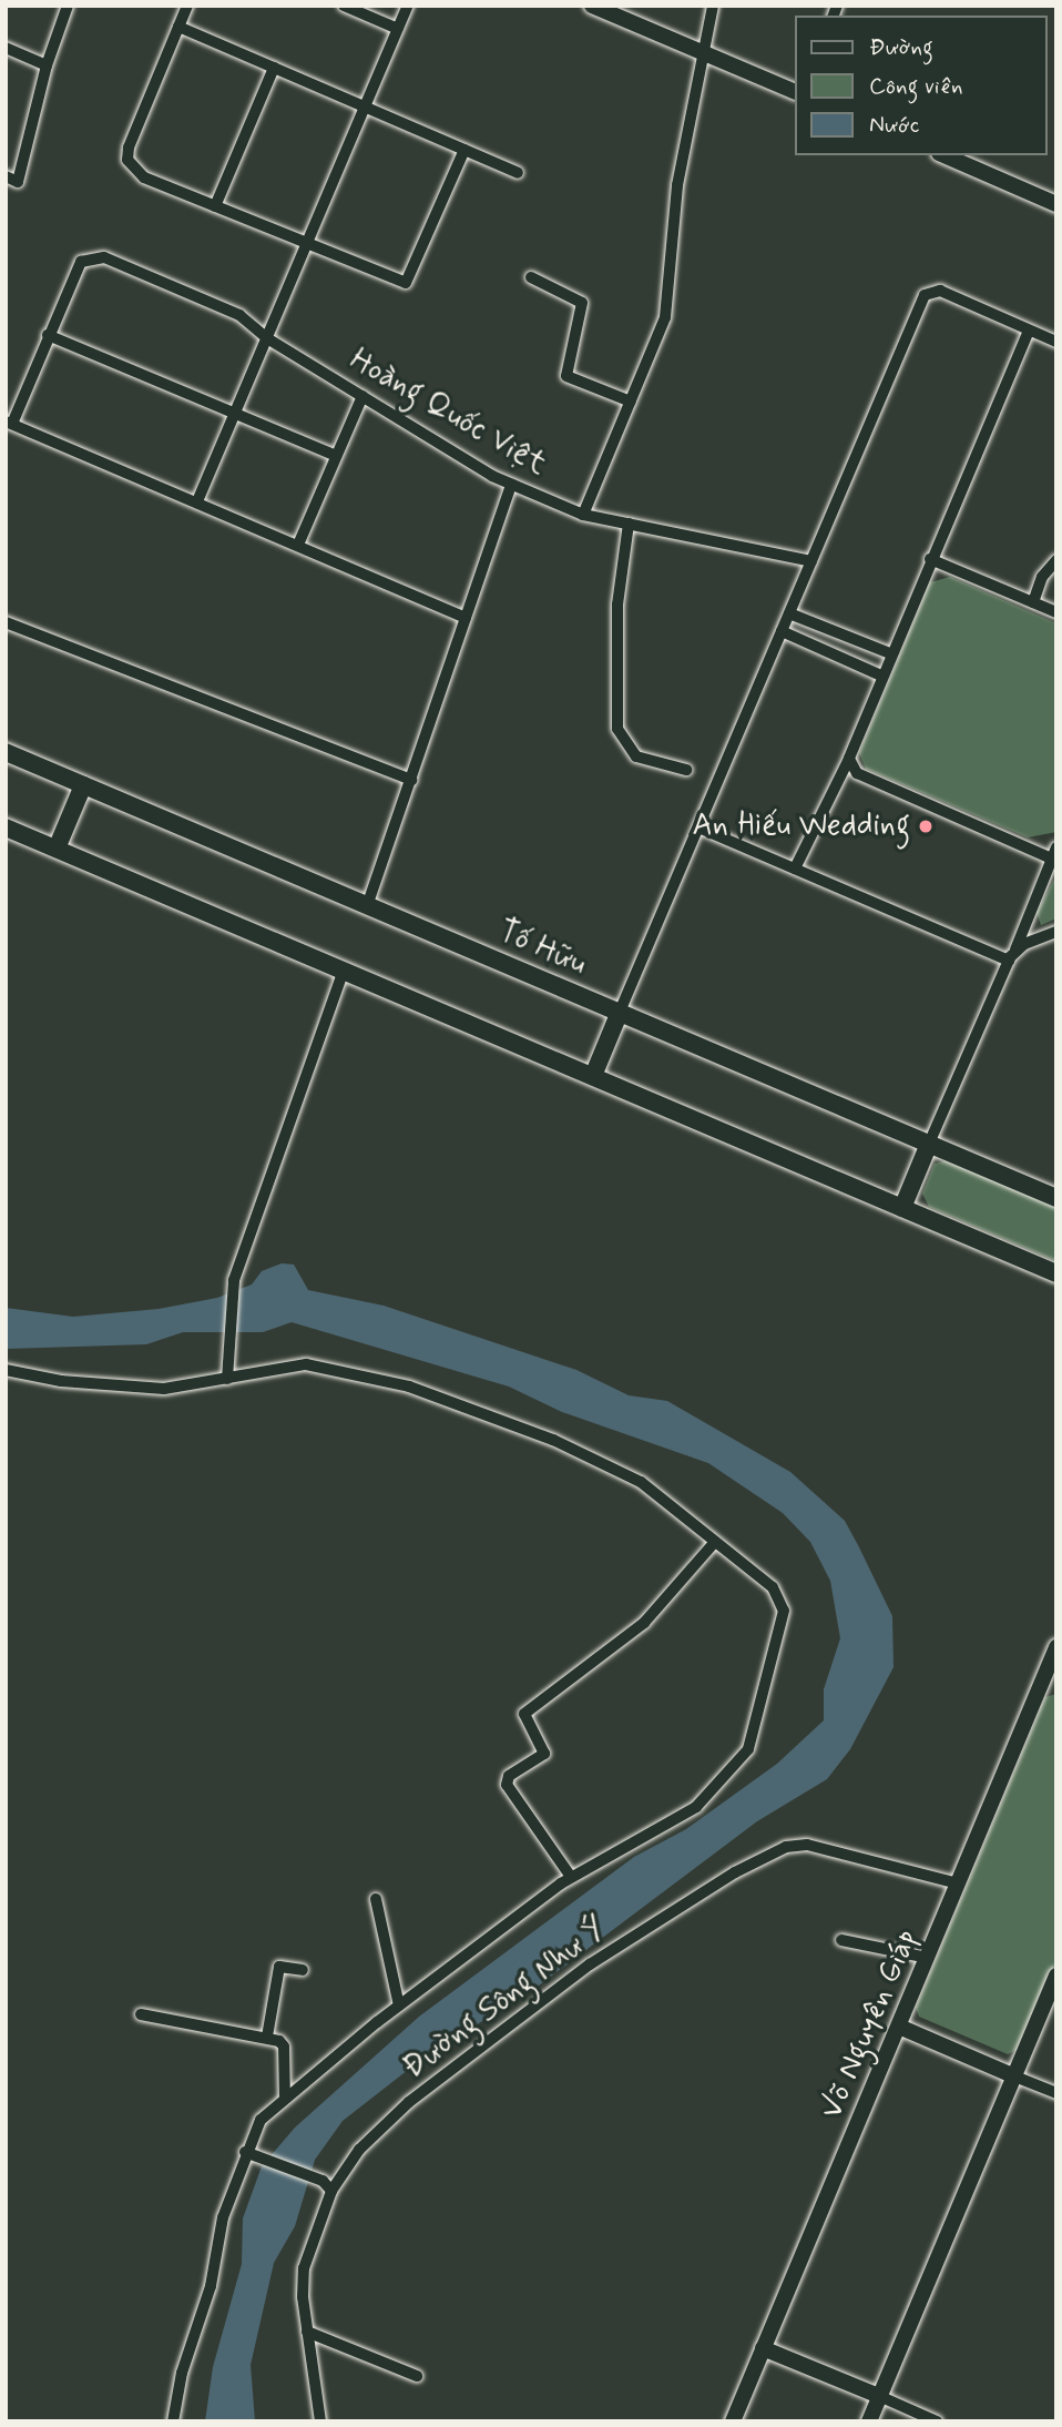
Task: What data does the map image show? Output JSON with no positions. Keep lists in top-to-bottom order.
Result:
{
  "streets": {
    "main road": ["Tố Hữu"],
    "street": ["Hoàng Quốc Việt", "Đường Sông Như Ý", "Võ Nguyên Giáp"]
  },
  "crossings": [
    ["Đường Sông Như Ý", "Võ Nguyên Giáp"]
  ],
  "places": ["An Hiếu Wedding"],
  "legend": ["Đường", "Công viên", "Nước"]
}
